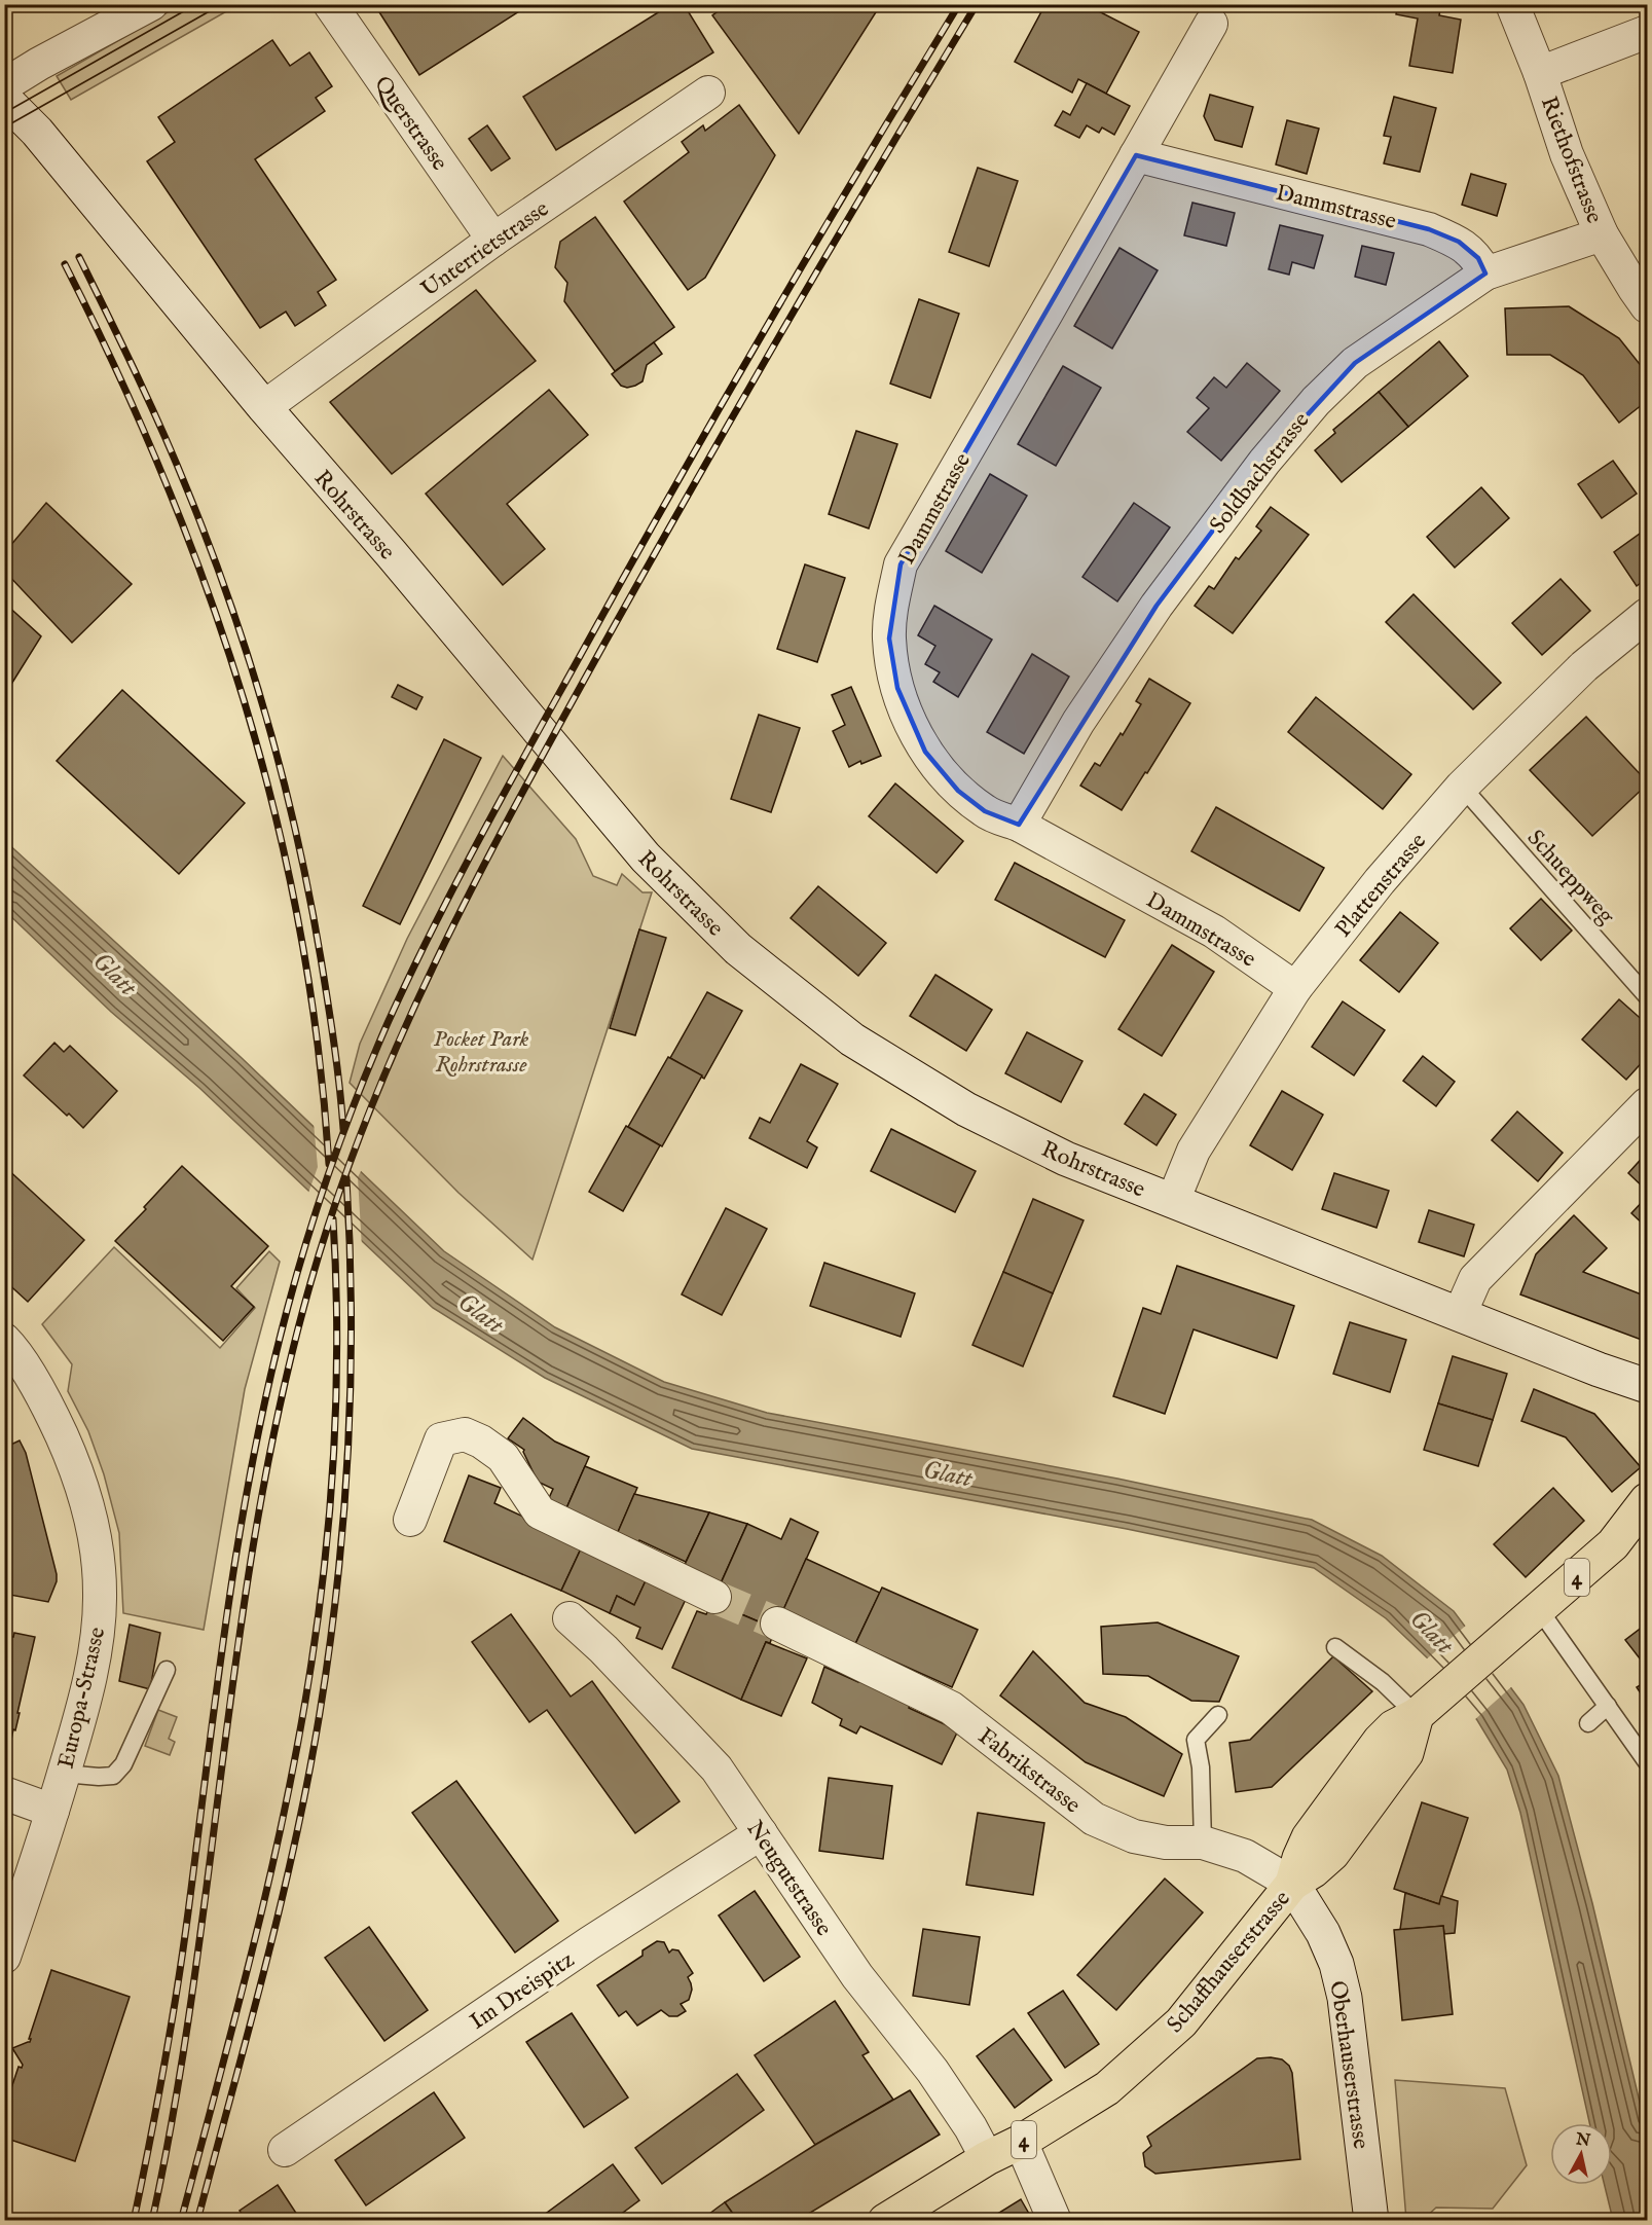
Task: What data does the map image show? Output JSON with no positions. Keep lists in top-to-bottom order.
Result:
{
  "streets": {
    "main road": [
      "Rohrstrasse",
      "4",
      "Schaffhauserstrasse",
      "Oberhauserstrasse"
    ],
    "street": [
      "Querstrasse",
      "Riethofstrasse",
      "Dammstrasse",
      "Unterrietstrasse",
      "Soldbachstrasse",
      "Plattenstrasse",
      "Europa-Strasse",
      "Fabrikstrasse",
      "Neugutstrasse",
      "Im Dreispitz"
    ],
    "lane": ["Schueppweg"]
  },
  "crossings": [
    ["Querstrasse", "Unterrietstrasse"],
    ["Riethofstrasse", "Soldbachstrasse"],
    ["Dammstrasse", "Soldbachstrasse"],
    ["Dammstrasse", "Plattenstrasse"],
    ["Unterrietstrasse", "Rohrstrasse"],
    ["Rohrstrasse", "Plattenstrasse"],
    ["Schueppweg", "Plattenstrasse"],
    ["Fabrikstrasse", "Schaffhauserstrasse"],
    ["Fabrikstrasse", "Oberhauserstrasse"],
    ["Neugutstrasse", "Schaffhauserstrasse"],
    ["Neugutstrasse", "Im Dreispitz"],
    ["Schaffhauserstrasse", "Oberhauserstrasse"]
  ],
  "water": ["Glatt"],
  "parks": ["Pocket Park Rohrstrasse"],
  "north": "top"
}
